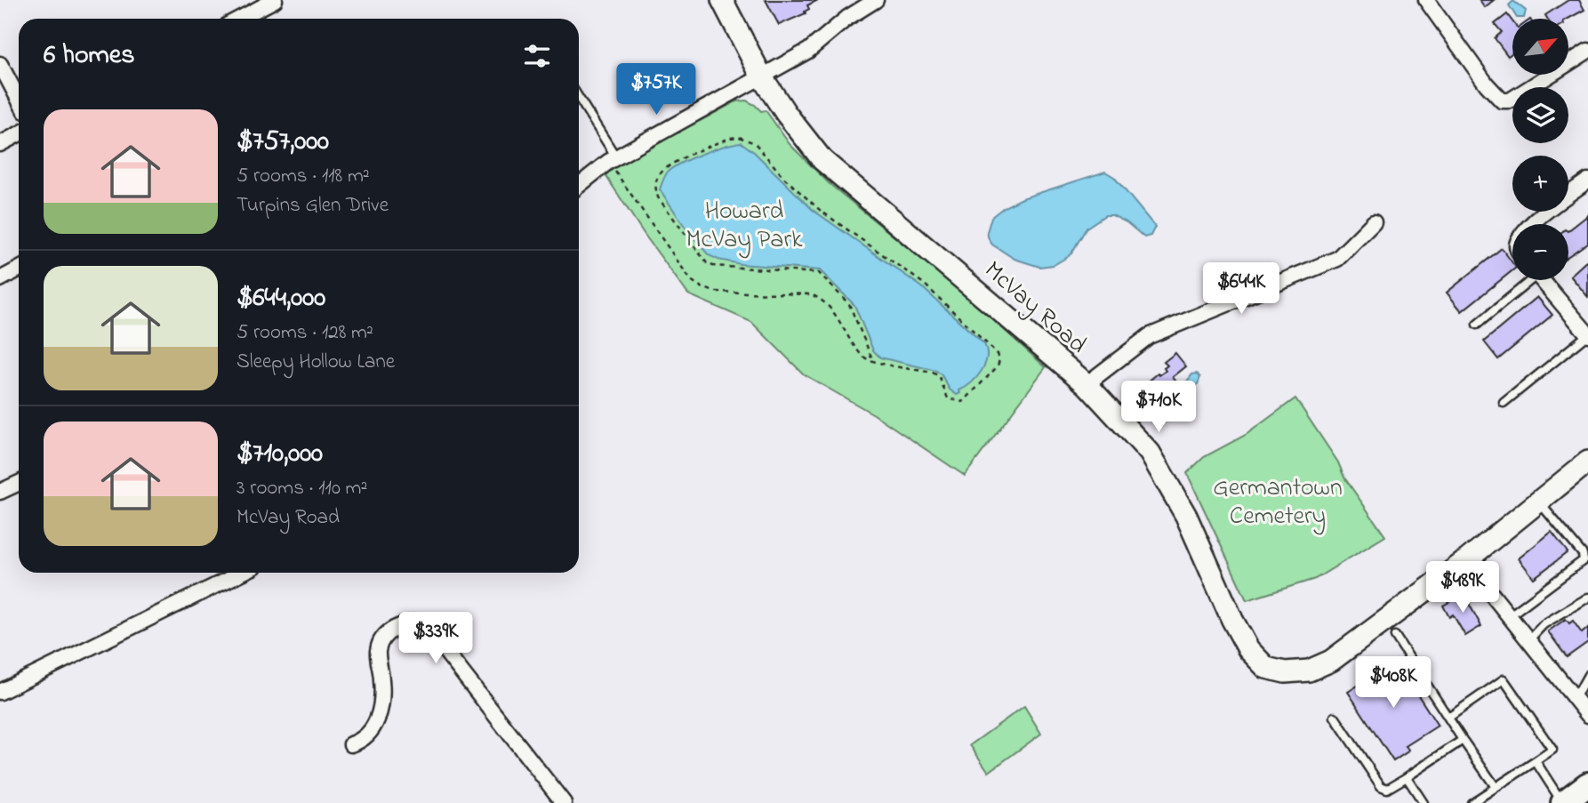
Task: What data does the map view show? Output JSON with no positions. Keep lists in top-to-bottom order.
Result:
{
  "streets": {
    "street": ["McVay Road"]
  },
  "parks": ["Howard McVay Park", "Germantown Cemetery"],
  "north": "top right",
  "page": {
    "map_buttons": ["+", "−"],
    "heading": "6 homes",
    "price": [
      "$757K",
      "$644K",
      "$710K",
      "$489K",
      "$339K",
      "$408K"
    ],
    "list": [
      {
        "name": "$757,000",
        "note": "5 rooms · 118 m² · Turpins Glen Drive"
      },
      {
        "name": "$644,000",
        "note": "5 rooms · 128 m² · Sleepy Hollow Lane"
      },
      {
        "name": "$710,000",
        "note": "3 rooms · 110 m² · McVay Road"
      }
    ]
  }
}
